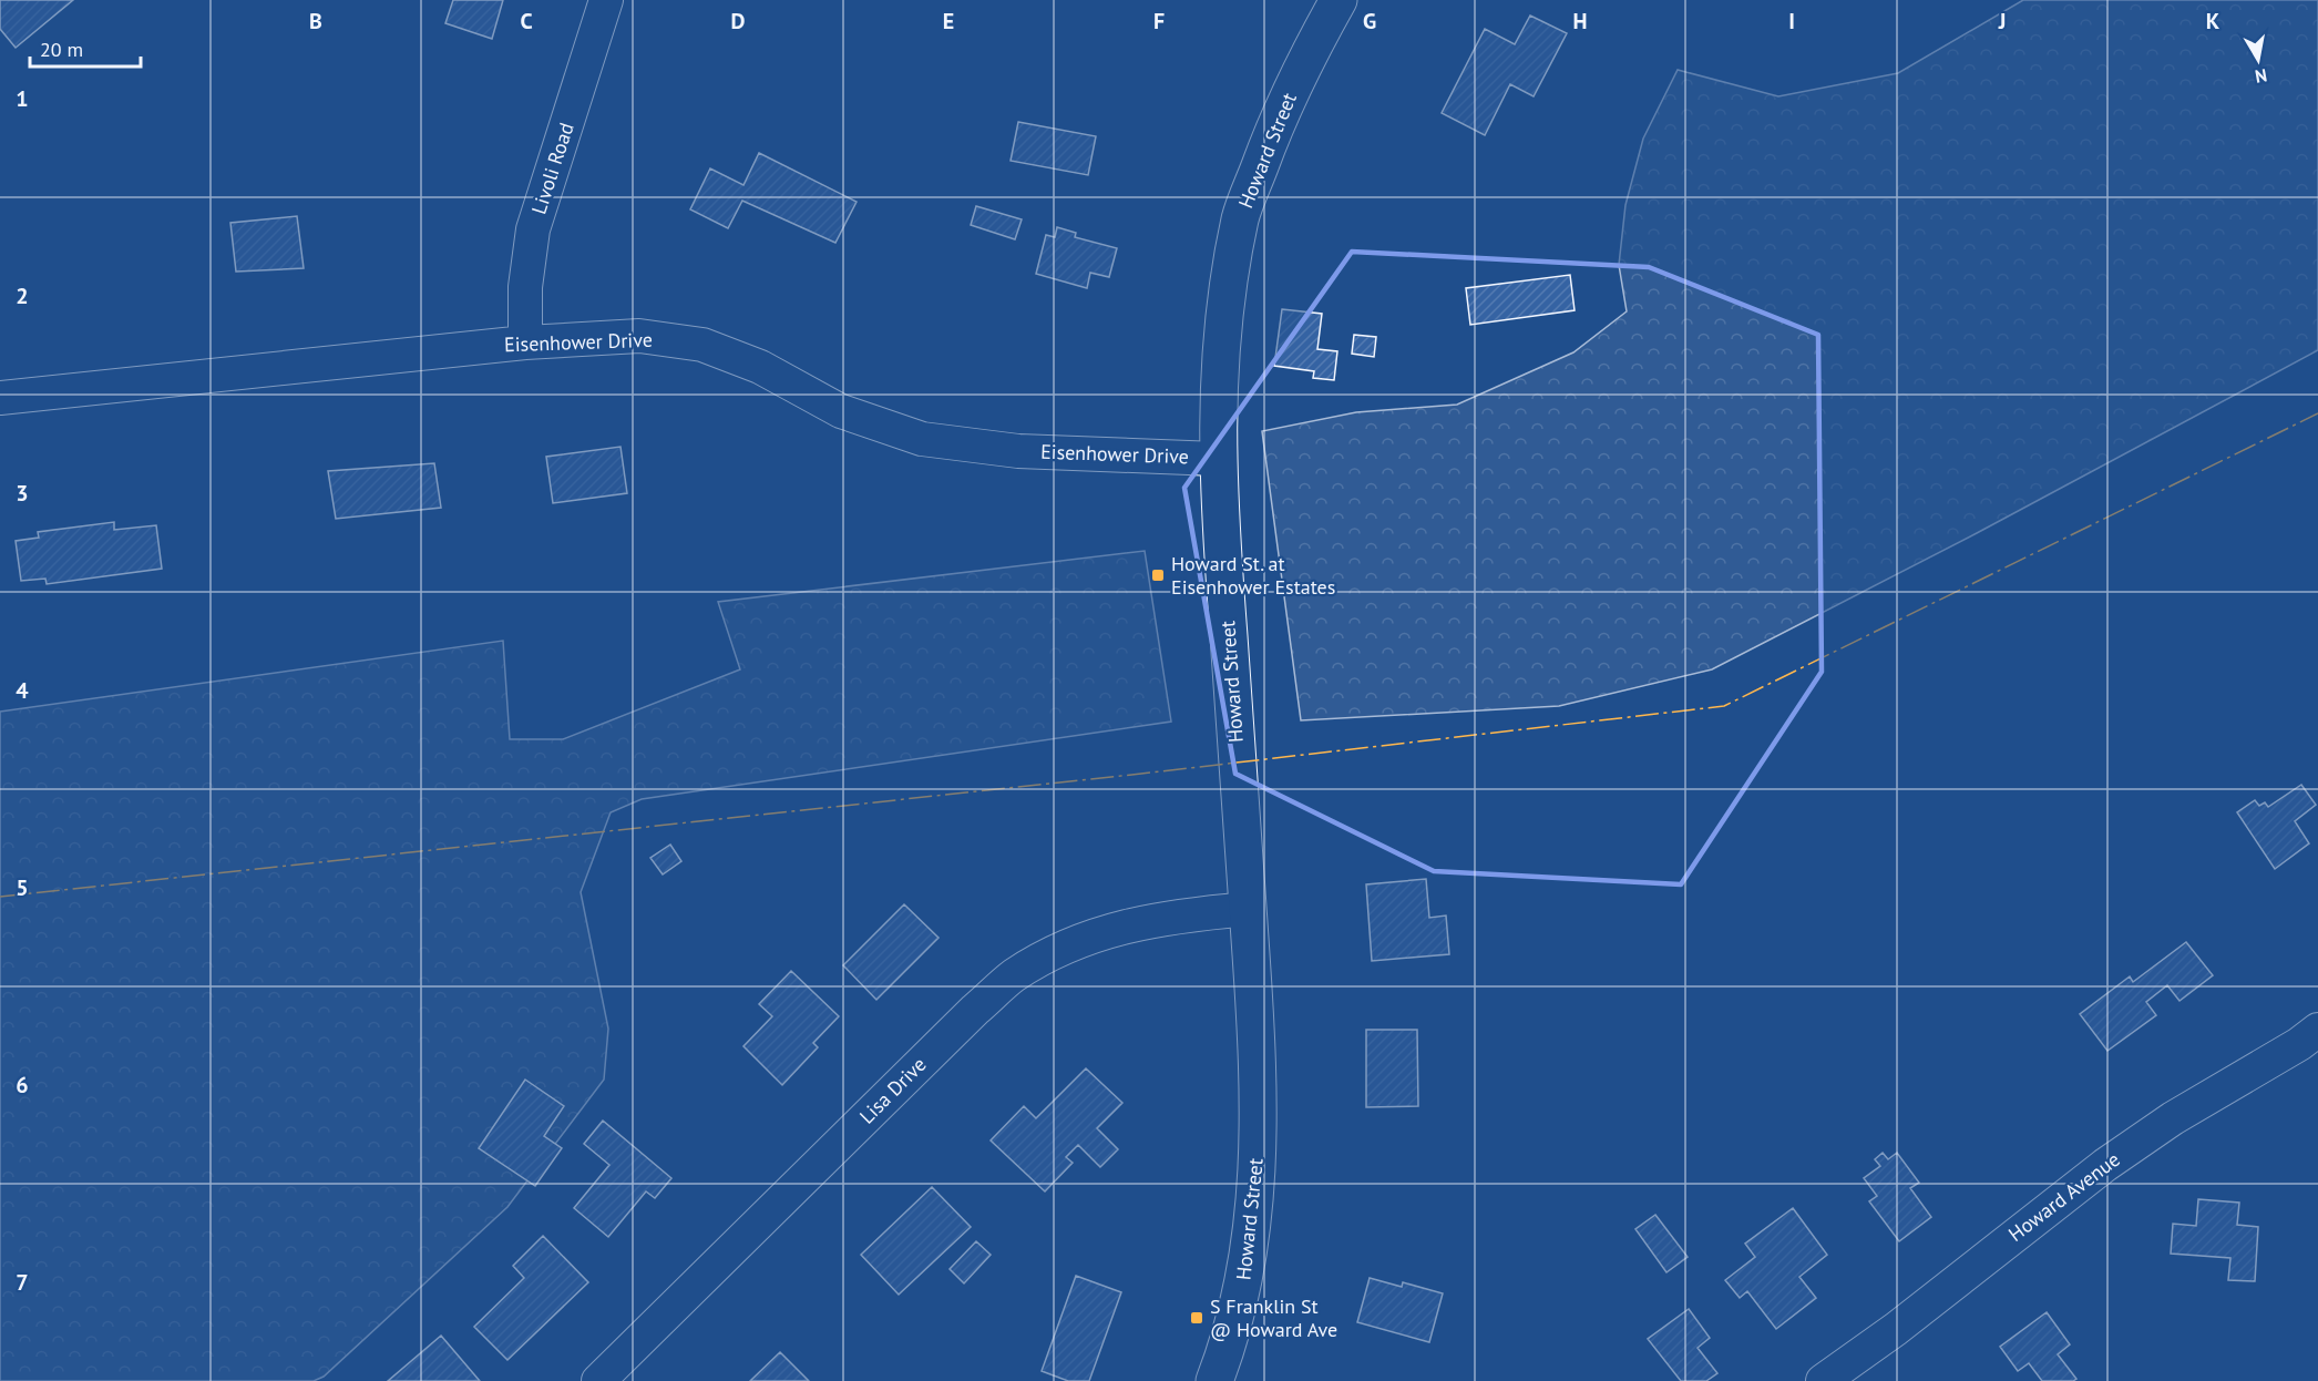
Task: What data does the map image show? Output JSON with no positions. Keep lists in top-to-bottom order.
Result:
{
  "streets": {
    "main road": ["Howard Street"],
    "street": [
      "Livoli Road",
      "Eisenhower Drive",
      "Lisa Drive",
      "Howard Avenue"
    ]
  },
  "crossings": [
    ["Howard Street", "Eisenhower Drive"],
    ["Howard Street", "Lisa Drive"],
    ["Livoli Road", "Eisenhower Drive"]
  ],
  "places": {
    "transit": ["Howard St. at Eisenhower Estates", "S Franklin St @ Howard Ave"]
  },
  "scale_bar": "20 m",
  "north": "bottom",
  "grid": {
    "columns": [
      "B",
      "C",
      "D",
      "E",
      "F",
      "G",
      "H",
      "I",
      "J",
      "K"
    ],
    "rows": [
      "1",
      "2",
      "3",
      "4",
      "5",
      "6",
      "7"
    ]
  }
}
